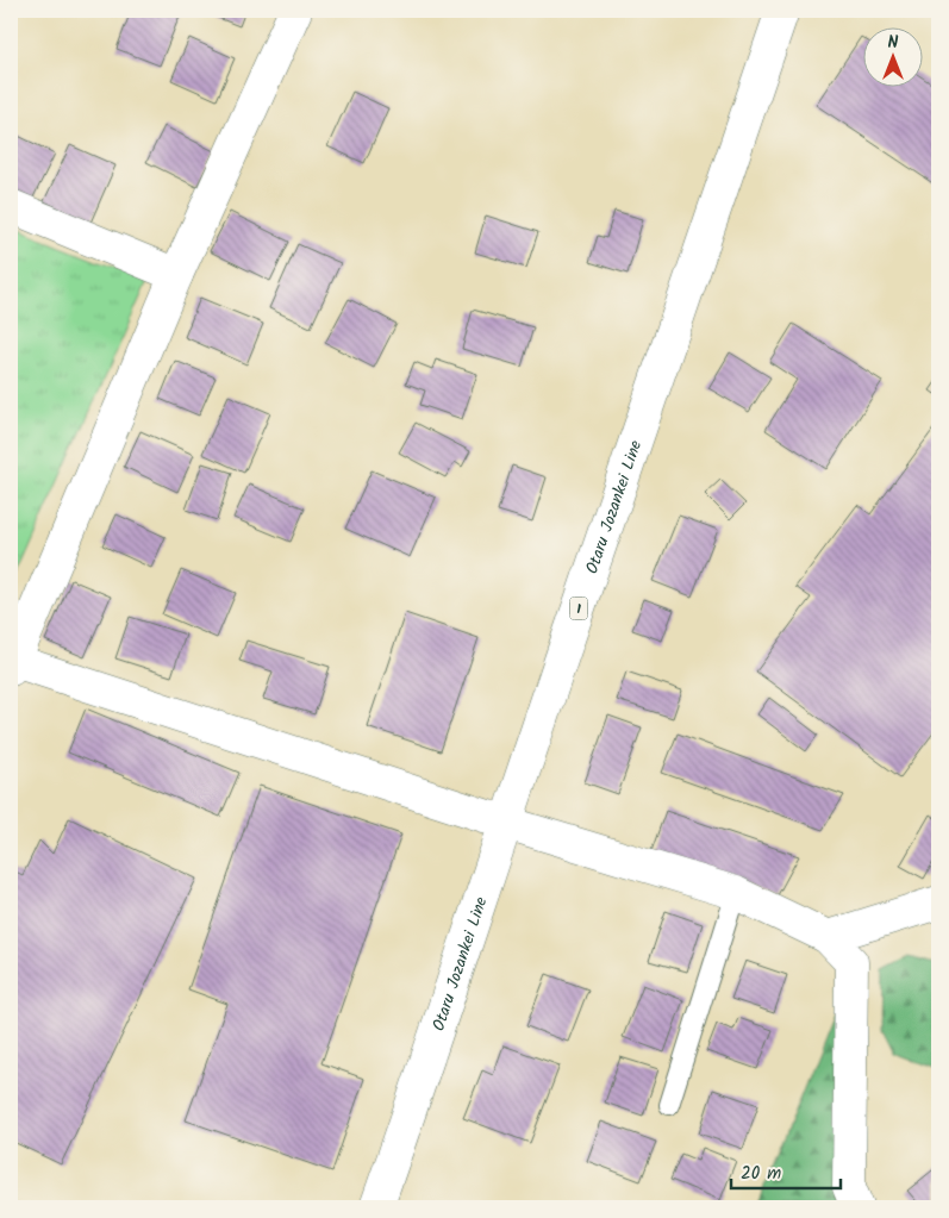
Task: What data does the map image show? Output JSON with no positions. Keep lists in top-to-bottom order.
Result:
{
  "streets": {
    "street": ["Otaru Jozankei Line", "1"]
  },
  "scale_bar": "20 m",
  "north": "top"
}
